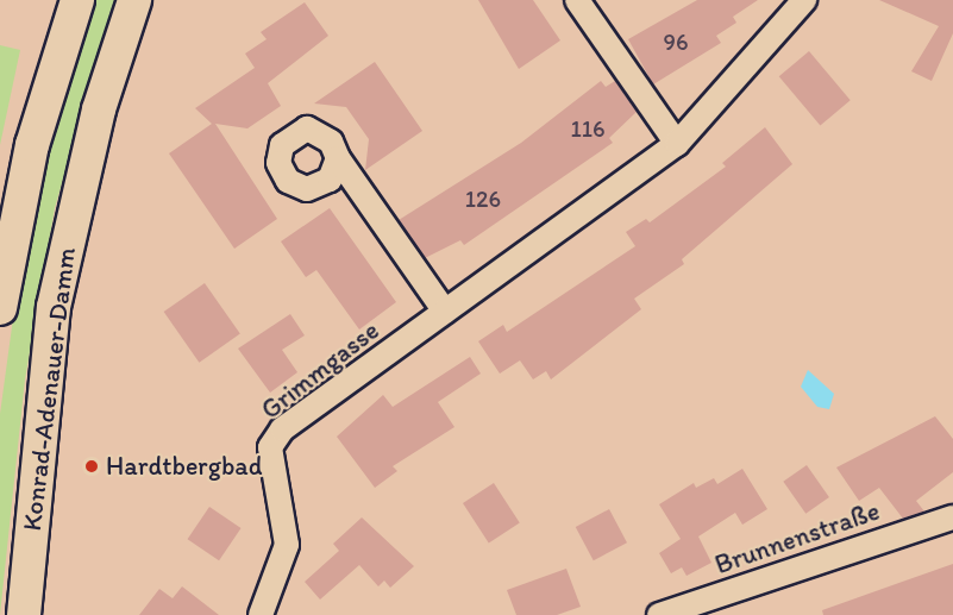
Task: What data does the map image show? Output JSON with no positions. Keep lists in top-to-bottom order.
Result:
{
  "streets": {
    "main road": ["Konrad-Adenauer-Damm"],
    "street": ["Grimmgasse", "Brunnenstraße"]
  },
  "places": ["Hardtbergbad"],
  "house_numbers": ["96", "116", "126"]
}
